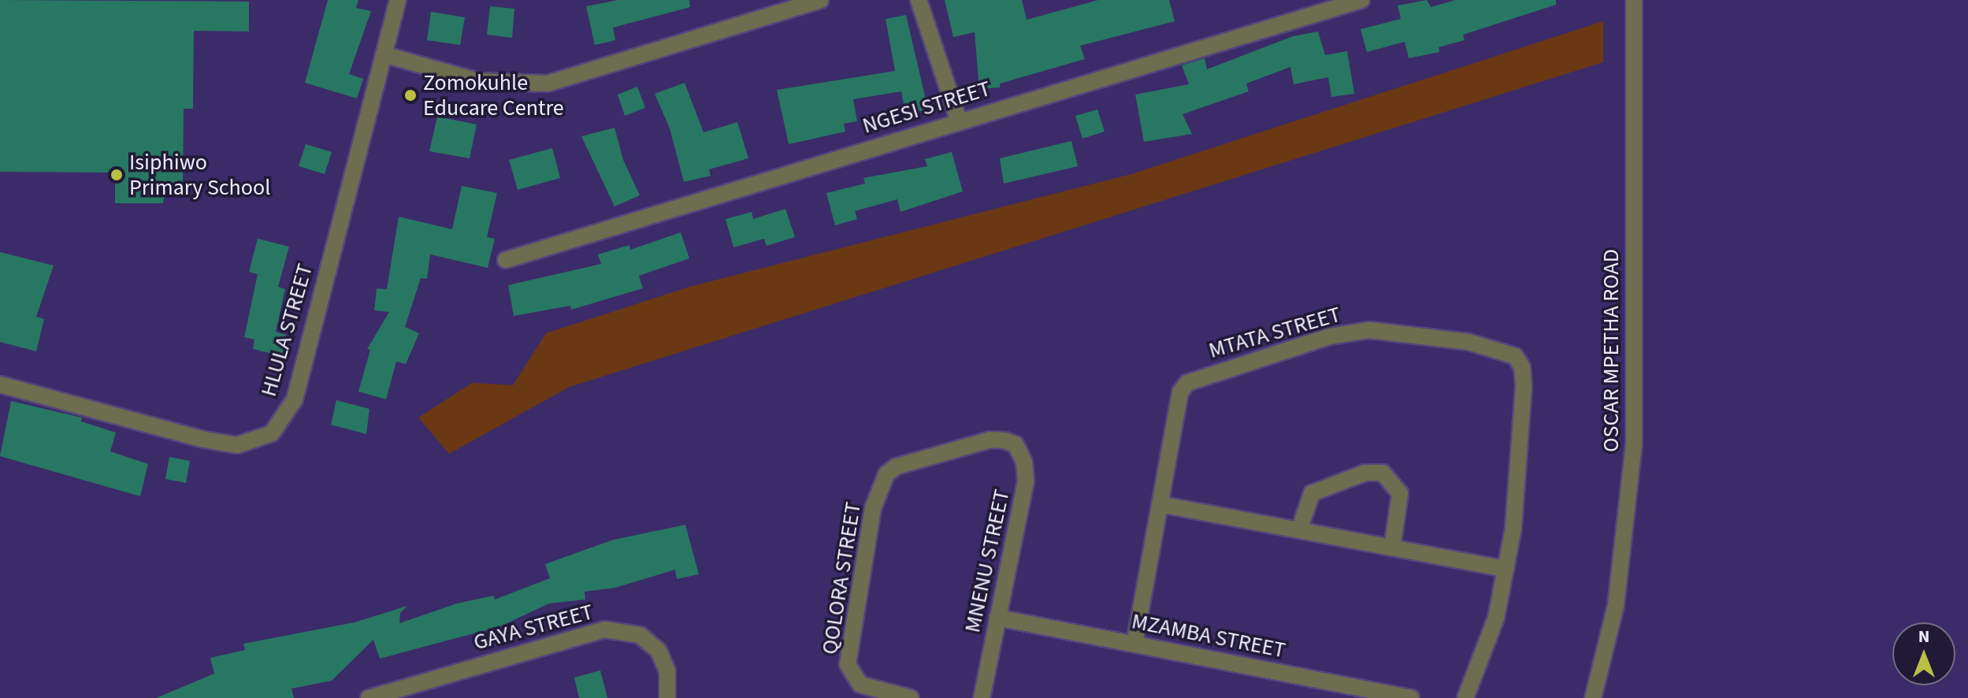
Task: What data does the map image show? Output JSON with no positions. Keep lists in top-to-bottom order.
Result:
{
  "streets": {
    "street": [
      "NGESI STREET",
      "HLULA STREET",
      "MTATA STREET",
      "OSCAR MPETHA ROAD",
      "MNENU STREET",
      "QOLORA STREET",
      "GAYA STREET",
      "MZAMBA STREET"
    ]
  },
  "crossings": [
    ["MTATA STREET", "MZAMBA STREET"],
    ["MNENU STREET", "QOLORA STREET"],
    ["MNENU STREET", "MZAMBA STREET"]
  ],
  "places": ["Zomokuhle Educare Centre", "Isiphiwo Primary School"],
  "north": "top"
}
